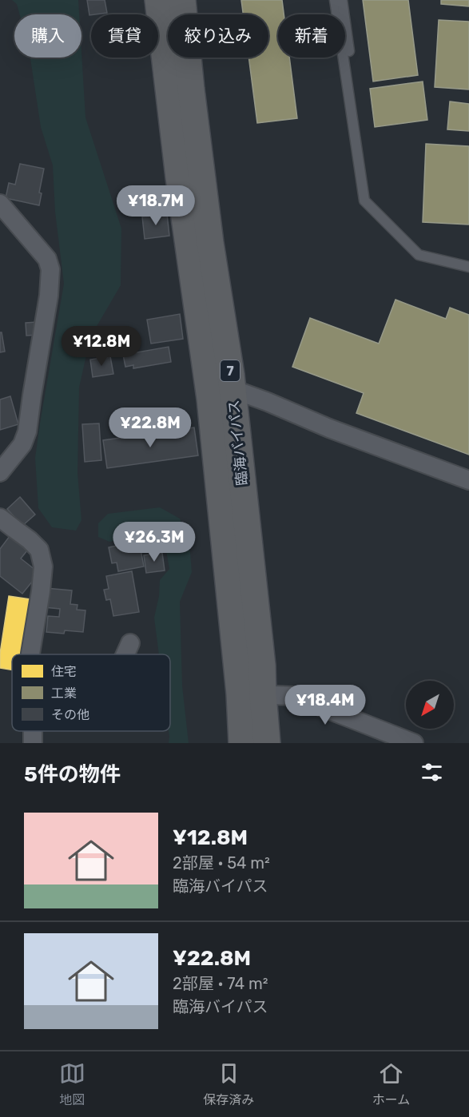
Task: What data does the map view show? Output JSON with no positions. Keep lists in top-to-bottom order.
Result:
{
  "streets": {
    "highway": ["7", "臨海バイパス"]
  },
  "legend": ["住宅", "工業", "その他"],
  "north": "bottom left",
  "page": {
    "chip": [
      "購入",
      "賃貸",
      "絞り込み",
      "新着"
    ],
    "price": [
      "¥18.7M",
      "¥12.8M",
      "¥22.8M",
      "¥26.3M",
      "¥18.4M"
    ],
    "heading": "5件の物件",
    "list": [
      {
        "name": "¥12.8M",
        "note": "2部屋 · 54 m² · 臨海バイパス"
      },
      {
        "name": "¥22.8M",
        "note": "2部屋 · 74 m² · 臨海バイパス"
      }
    ],
    "tabs": ["地図", "保存済み", "ホーム"]
  }
}
